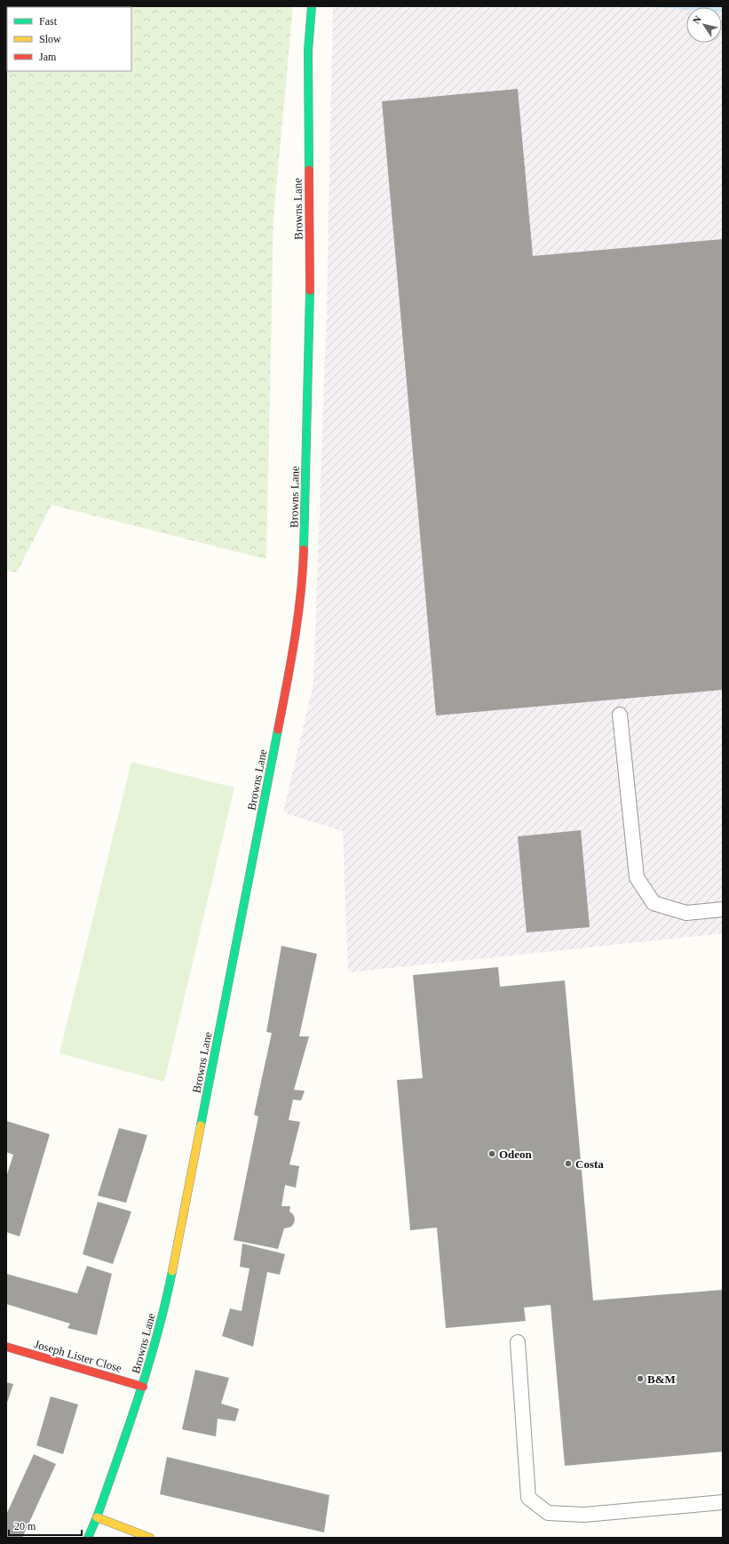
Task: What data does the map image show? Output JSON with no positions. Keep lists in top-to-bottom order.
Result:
{
  "streets": {
    "street": ["Browns Lane", "Joseph Lister Close"]
  },
  "crossings": [
    ["Browns Lane", "Joseph Lister Close"]
  ],
  "places": ["Odeon", "Costa", "B&M"],
  "legend": ["Fast", "Slow", "Jam"],
  "scale_bar": "20 m",
  "north": "top left"
}
